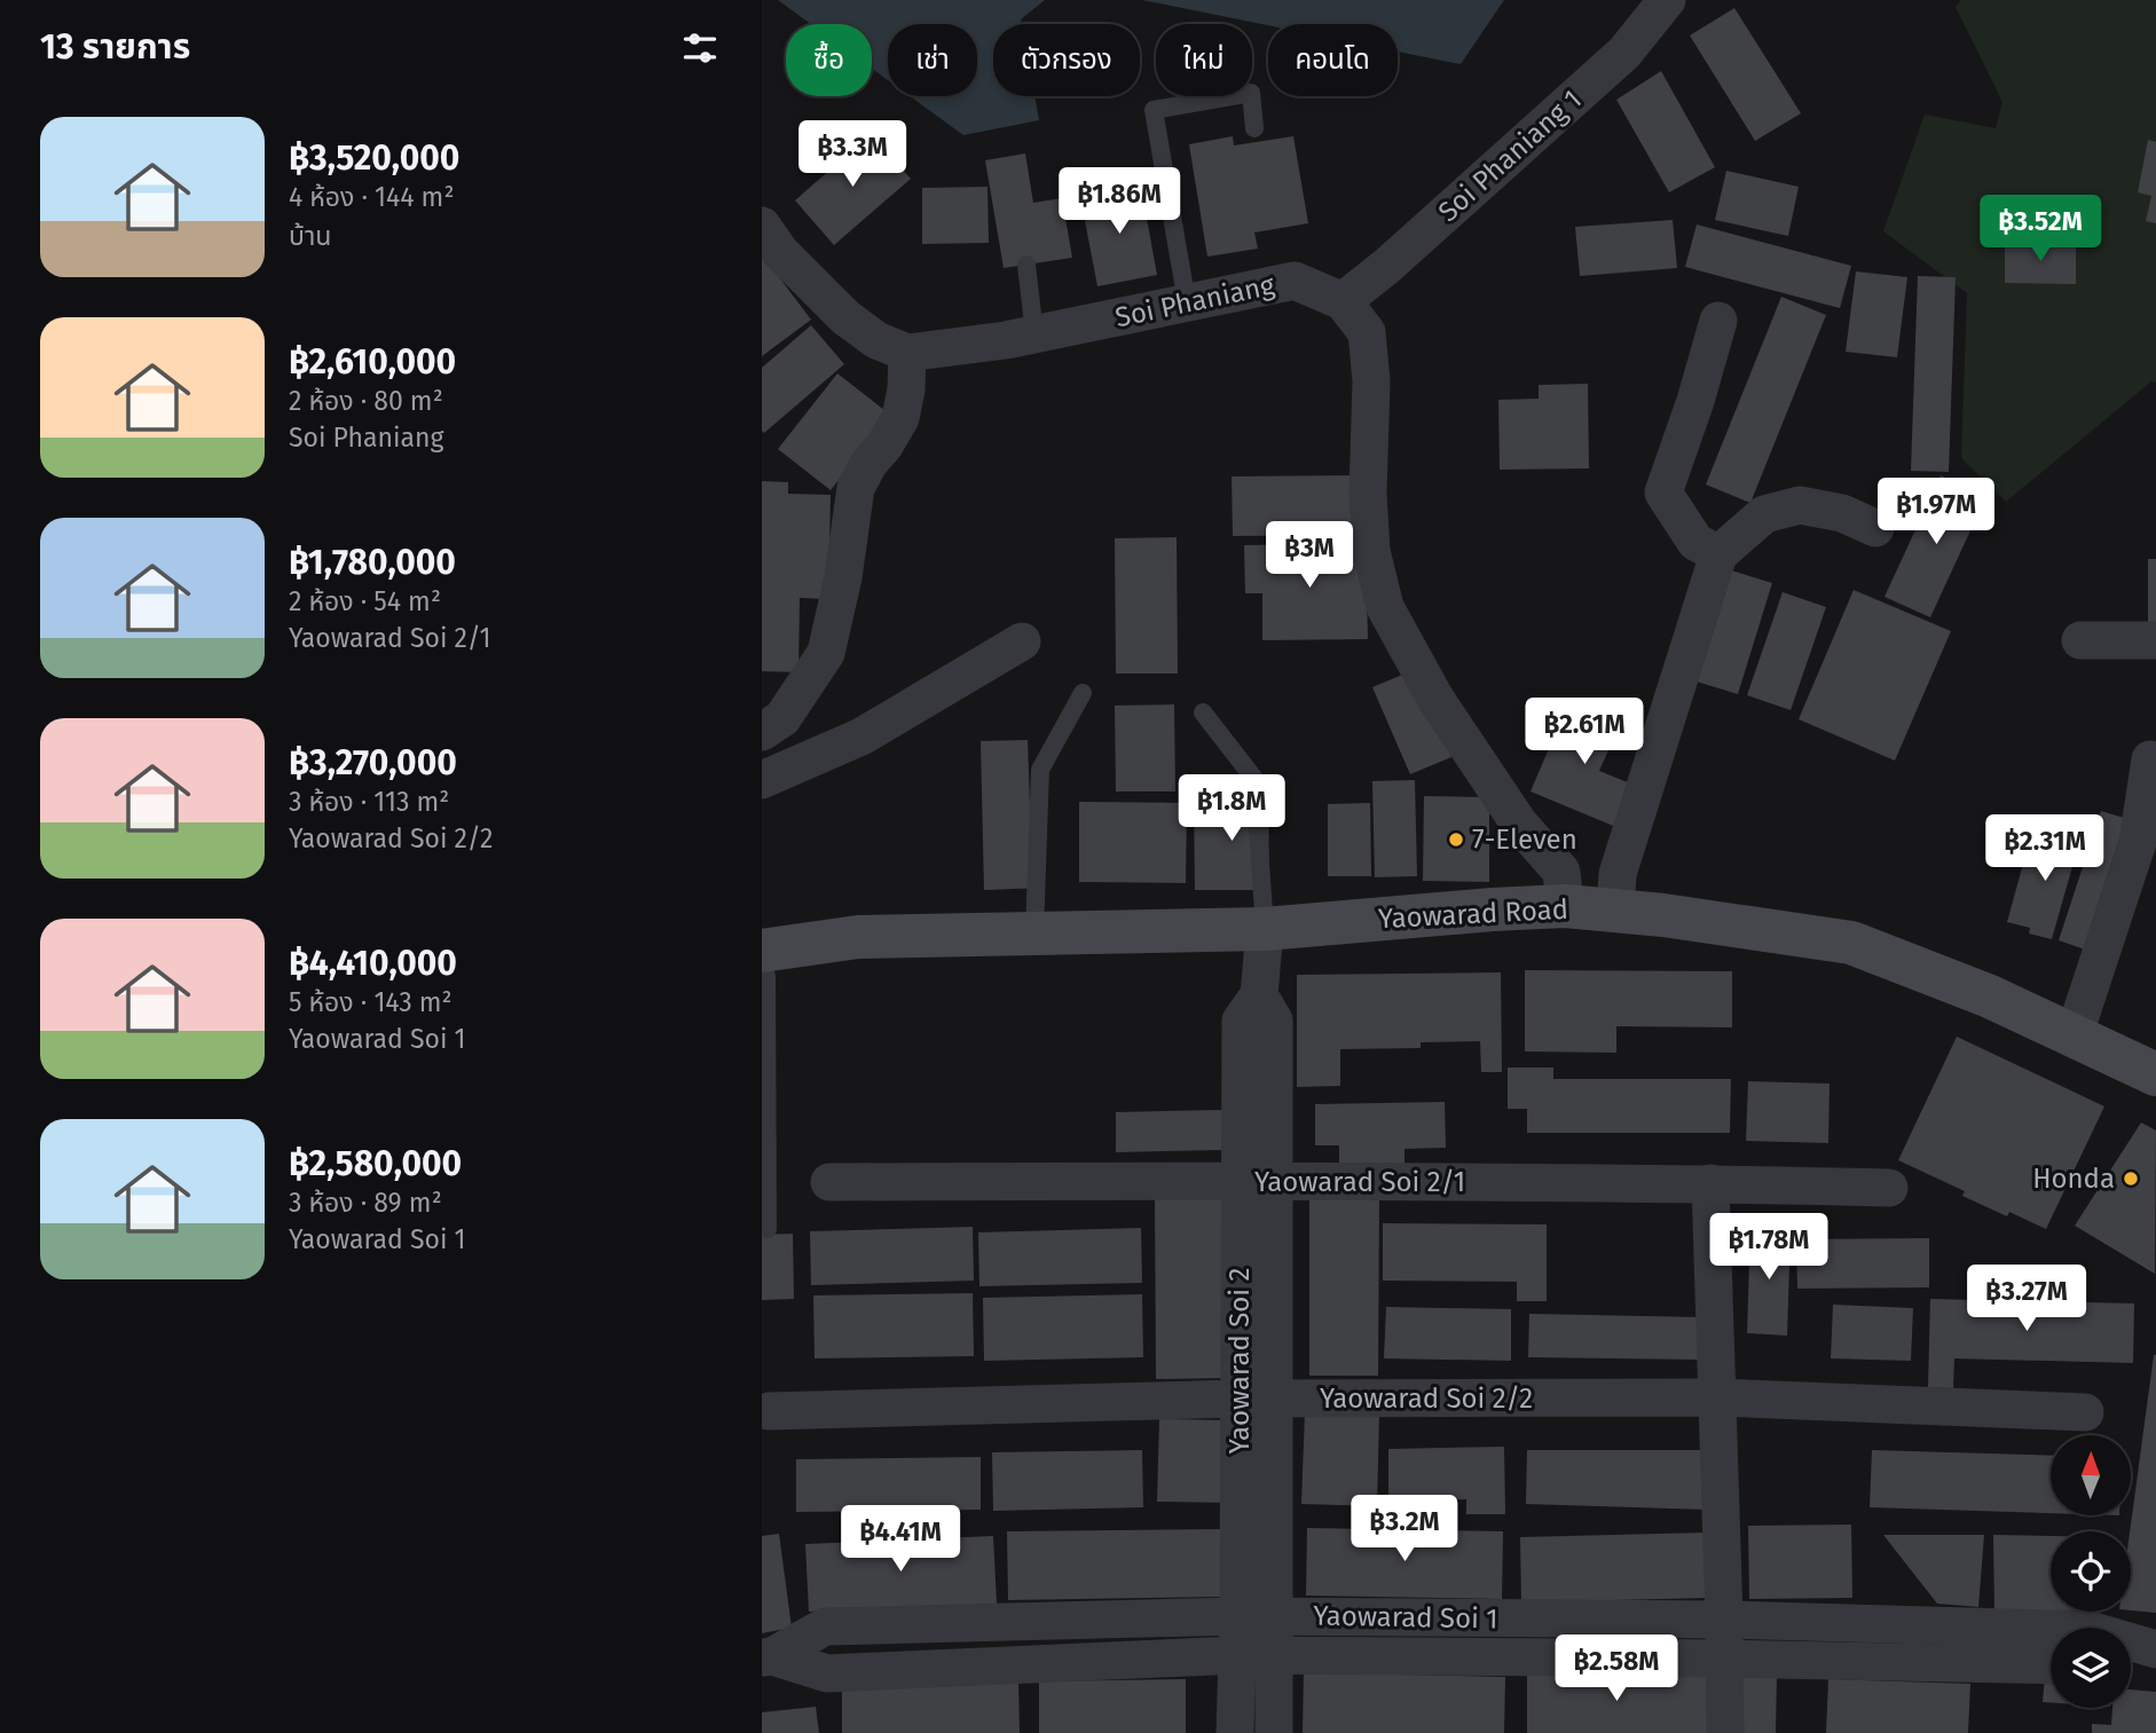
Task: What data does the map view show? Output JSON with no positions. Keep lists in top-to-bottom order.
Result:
{
  "streets": {
    "main road": ["Yaowarad Road"],
    "street": [
      "Soi Phaniang 1",
      "Soi Phaniang",
      "Yaowarad Soi 2/1",
      "Yaowarad Soi 2",
      "Yaowarad Soi 2/2",
      "Yaowarad Soi 1"
    ]
  },
  "crossings": [
    ["Soi Phaniang 1", "Soi Phaniang"],
    ["Soi Phaniang", "Yaowarad Road"],
    ["Yaowarad Road", "Yaowarad Soi 2"],
    ["Yaowarad Soi 2/1", "Yaowarad Soi 2"],
    ["Yaowarad Soi 2", "Yaowarad Soi 2/2"],
    ["Yaowarad Soi 2", "Yaowarad Soi 1"]
  ],
  "places": ["7-Eleven", "Honda"],
  "north": "top",
  "page": {
    "heading": "13 รายการ",
    "chip": [
      "ซื้อ",
      "เช่า",
      "ตัวกรอง",
      "ใหม่",
      "คอนโด"
    ],
    "list": [
      {
        "name": "฿3,520,000",
        "note": "4 ห้อง · 144 m² · บ้าน"
      },
      {
        "name": "฿2,610,000",
        "note": "2 ห้อง · 80 m² · Soi Phaniang"
      },
      {
        "name": "฿1,780,000",
        "note": "2 ห้อง · 54 m² · Yaowarad Soi 2/1"
      },
      {
        "name": "฿3,270,000",
        "note": "3 ห้อง · 113 m² · Yaowarad Soi 2/2"
      },
      {
        "name": "฿4,410,000",
        "note": "5 ห้อง · 143 m² · Yaowarad Soi 1"
      },
      {
        "name": "฿2,580,000",
        "note": "3 ห้อง · 89 m² · Yaowarad Soi 1"
      }
    ],
    "price": [
      "฿3.3M",
      "฿1.86M",
      "฿3.52M",
      "฿1.97M",
      "฿3M",
      "฿2.61M",
      "฿1.8M",
      "฿2.31M",
      "฿1.78M",
      "฿3.27M",
      "฿3.2M",
      "฿4.41M",
      "฿2.58M"
    ]
  }
}
